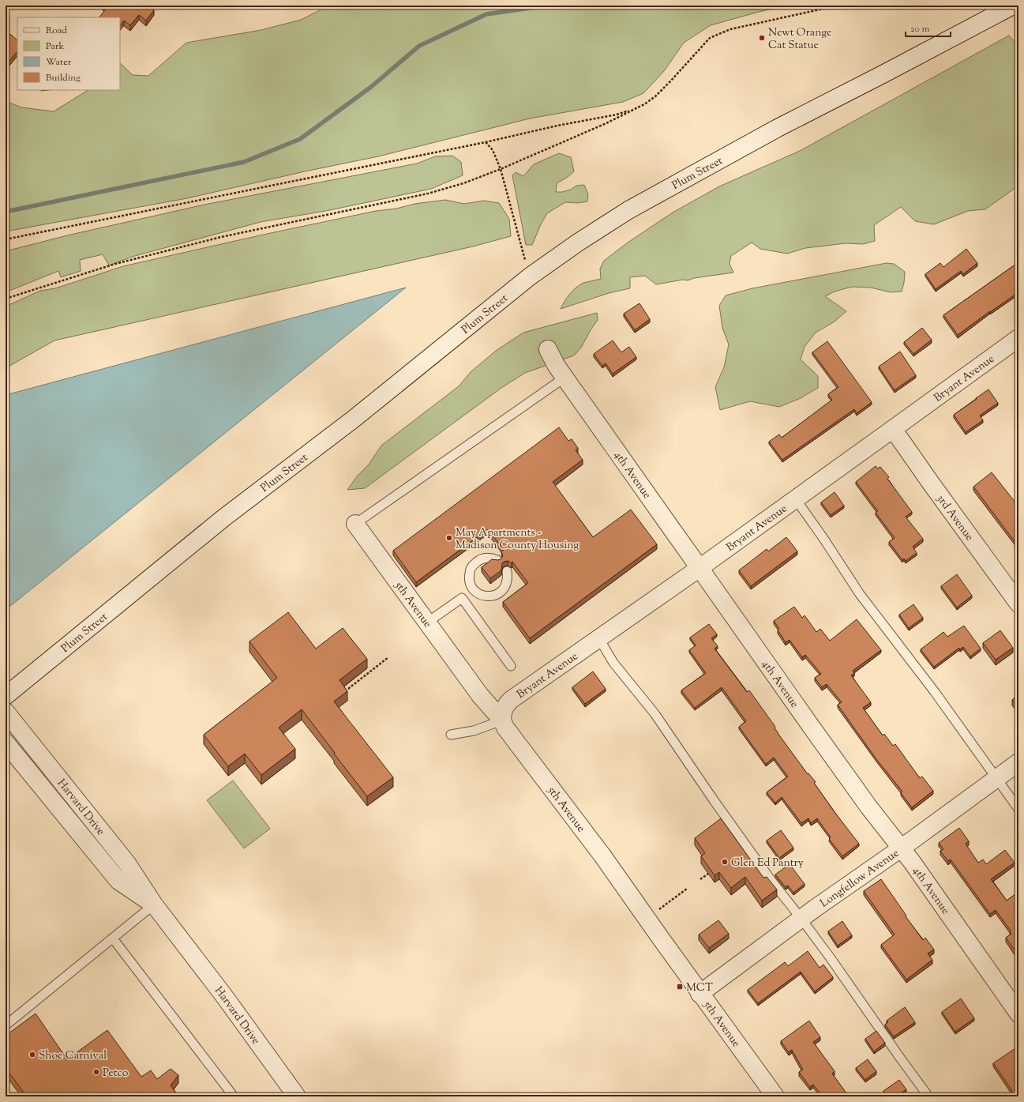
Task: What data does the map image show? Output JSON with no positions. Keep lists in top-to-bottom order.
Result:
{
  "streets": {
    "street": [
      "Plum Street",
      "Bryant Avenue",
      "4th Avenue",
      "3rd Avenue",
      "5th Avenue",
      "Harvard Drive",
      "Longfellow Avenue"
    ]
  },
  "crossings": [
    ["Bryant Avenue", "4th Avenue"],
    ["Bryant Avenue", "3rd Avenue"],
    ["Bryant Avenue", "5th Avenue"],
    ["4th Avenue", "Longfellow Avenue"],
    ["5th Avenue", "Longfellow Avenue"]
  ],
  "places": {
    "other": [
      "Newt Orange Cat Statue",
      "May Apartments - Madison County Housing",
      "Glen Ed Pantry",
      "Shoe Carnival",
      "Petco"
    ],
    "transit": ["MCT"]
  },
  "legend": [
    "Road",
    "Park",
    "Water",
    "Building"
  ],
  "scale_bar": "20 m"
}
